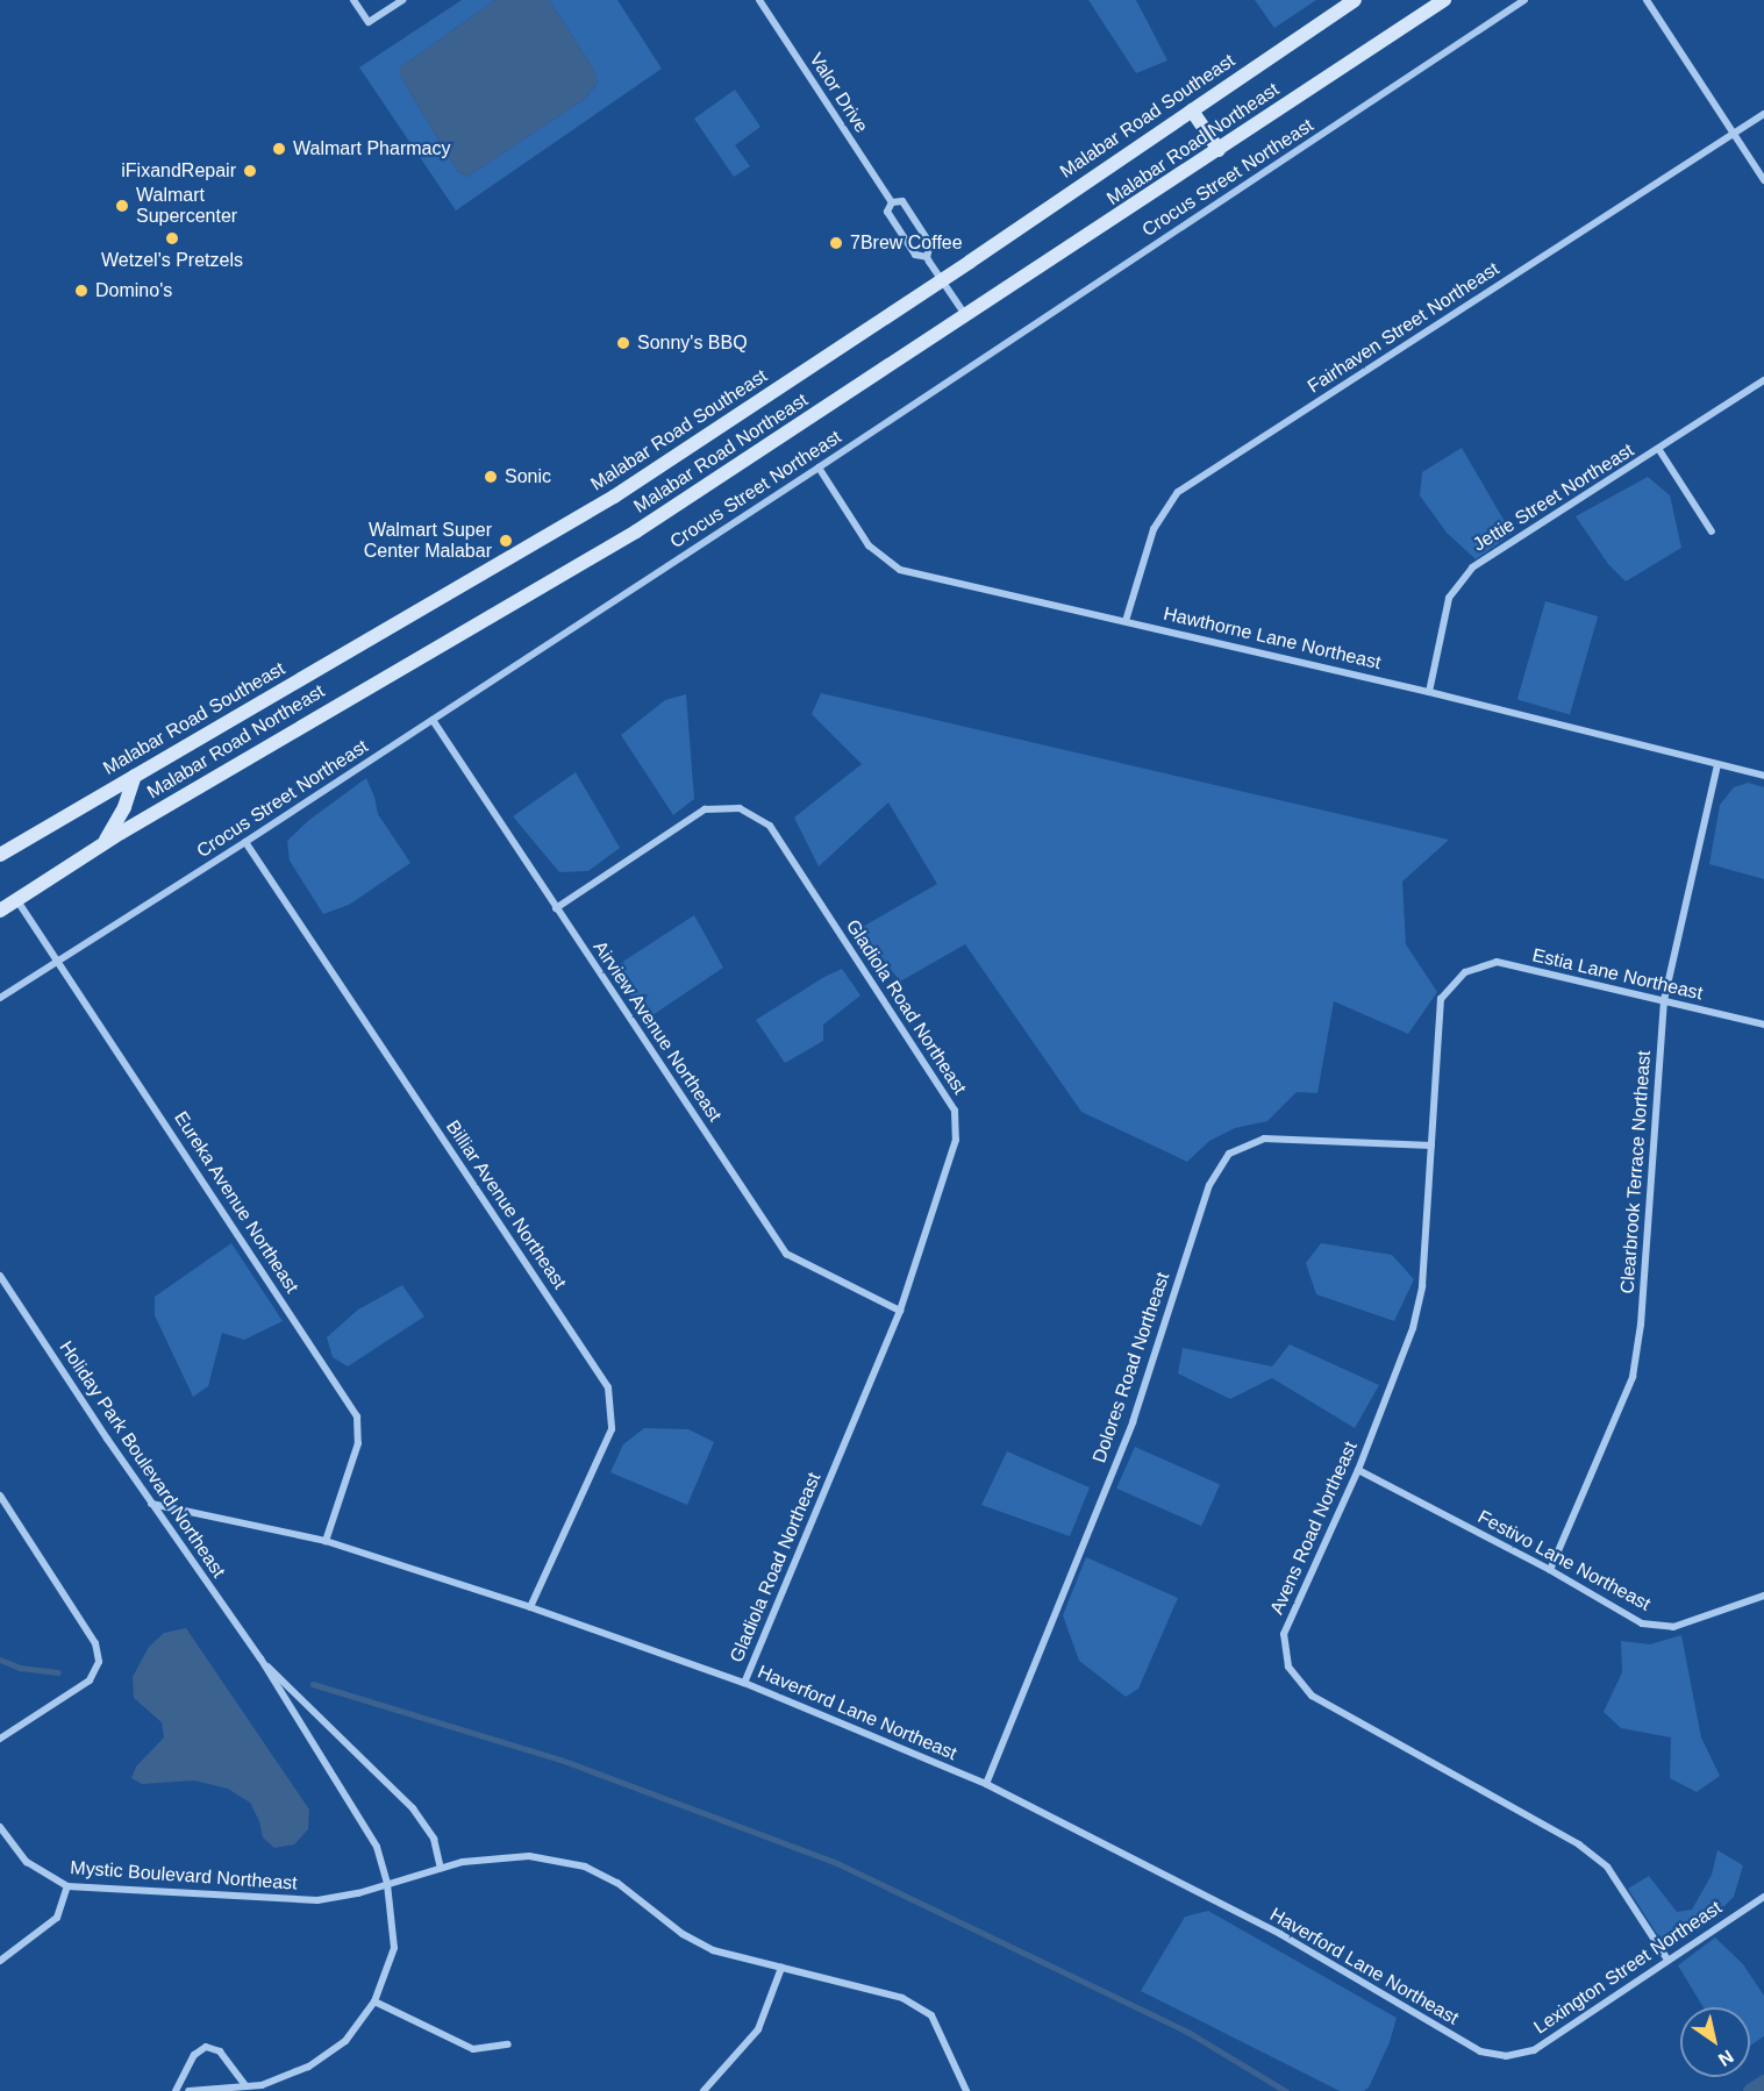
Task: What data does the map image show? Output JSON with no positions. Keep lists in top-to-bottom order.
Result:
{
  "streets": {
    "main road": ["Malabar Road Southeast", "Malabar Road Northeast"],
    "street": [
      "Valor Drive",
      "Crocus Street Northeast",
      "Fairhaven Street Northeast",
      "Jettie Street Northeast",
      "Hawthorne Lane Northeast",
      "Estia Lane Northeast",
      "Gladiola Road Northeast",
      "Airview Avenue Northeast",
      "Clearbrook Terrace Northeast",
      "Eureka Avenue Northeast",
      "Billiar Avenue Northeast",
      "Dolores Road Northeast",
      "Holiday Park Boulevard Northeast",
      "Avens Road Northeast",
      "Festivo Lane Northeast",
      "Haverford Lane Northeast",
      "Mystic Boulevard Northeast",
      "Lexington Street Northeast"
    ]
  },
  "crossings": [
    ["Valor Drive", "Malabar Road Southeast"],
    ["Valor Drive", "Malabar Road Northeast"],
    ["Malabar Road Northeast", "Eureka Avenue Northeast"],
    ["Crocus Street Northeast", "Hawthorne Lane Northeast"],
    ["Crocus Street Northeast", "Airview Avenue Northeast"],
    ["Crocus Street Northeast", "Eureka Avenue Northeast"],
    ["Crocus Street Northeast", "Billiar Avenue Northeast"],
    ["Fairhaven Street Northeast", "Hawthorne Lane Northeast"],
    ["Jettie Street Northeast", "Hawthorne Lane Northeast"],
    ["Hawthorne Lane Northeast", "Clearbrook Terrace Northeast"],
    ["Estia Lane Northeast", "Clearbrook Terrace Northeast"],
    ["Estia Lane Northeast", "Avens Road Northeast"],
    ["Gladiola Road Northeast", "Airview Avenue Northeast"],
    ["Gladiola Road Northeast", "Haverford Lane Northeast"],
    ["Clearbrook Terrace Northeast", "Festivo Lane Northeast"],
    ["Eureka Avenue Northeast", "Haverford Lane Northeast"],
    ["Billiar Avenue Northeast", "Haverford Lane Northeast"],
    ["Dolores Road Northeast", "Avens Road Northeast"],
    ["Dolores Road Northeast", "Haverford Lane Northeast"],
    ["Holiday Park Boulevard Northeast", "Haverford Lane Northeast"],
    ["Holiday Park Boulevard Northeast", "Mystic Boulevard Northeast"],
    ["Avens Road Northeast", "Festivo Lane Northeast"],
    ["Avens Road Northeast", "Lexington Street Northeast"],
    ["Haverford Lane Northeast", "Lexington Street Northeast"]
  ],
  "places": [
    "Walmart Pharmacy",
    "iFixandRepair",
    "Walmart Supercenter",
    "Wetzel's Pretzels",
    "7Brew Coffee",
    "Domino's",
    "Sonny's BBQ",
    "Sonic",
    "Walmart Super Center Malabar"
  ],
  "north": "bottom right"
}
